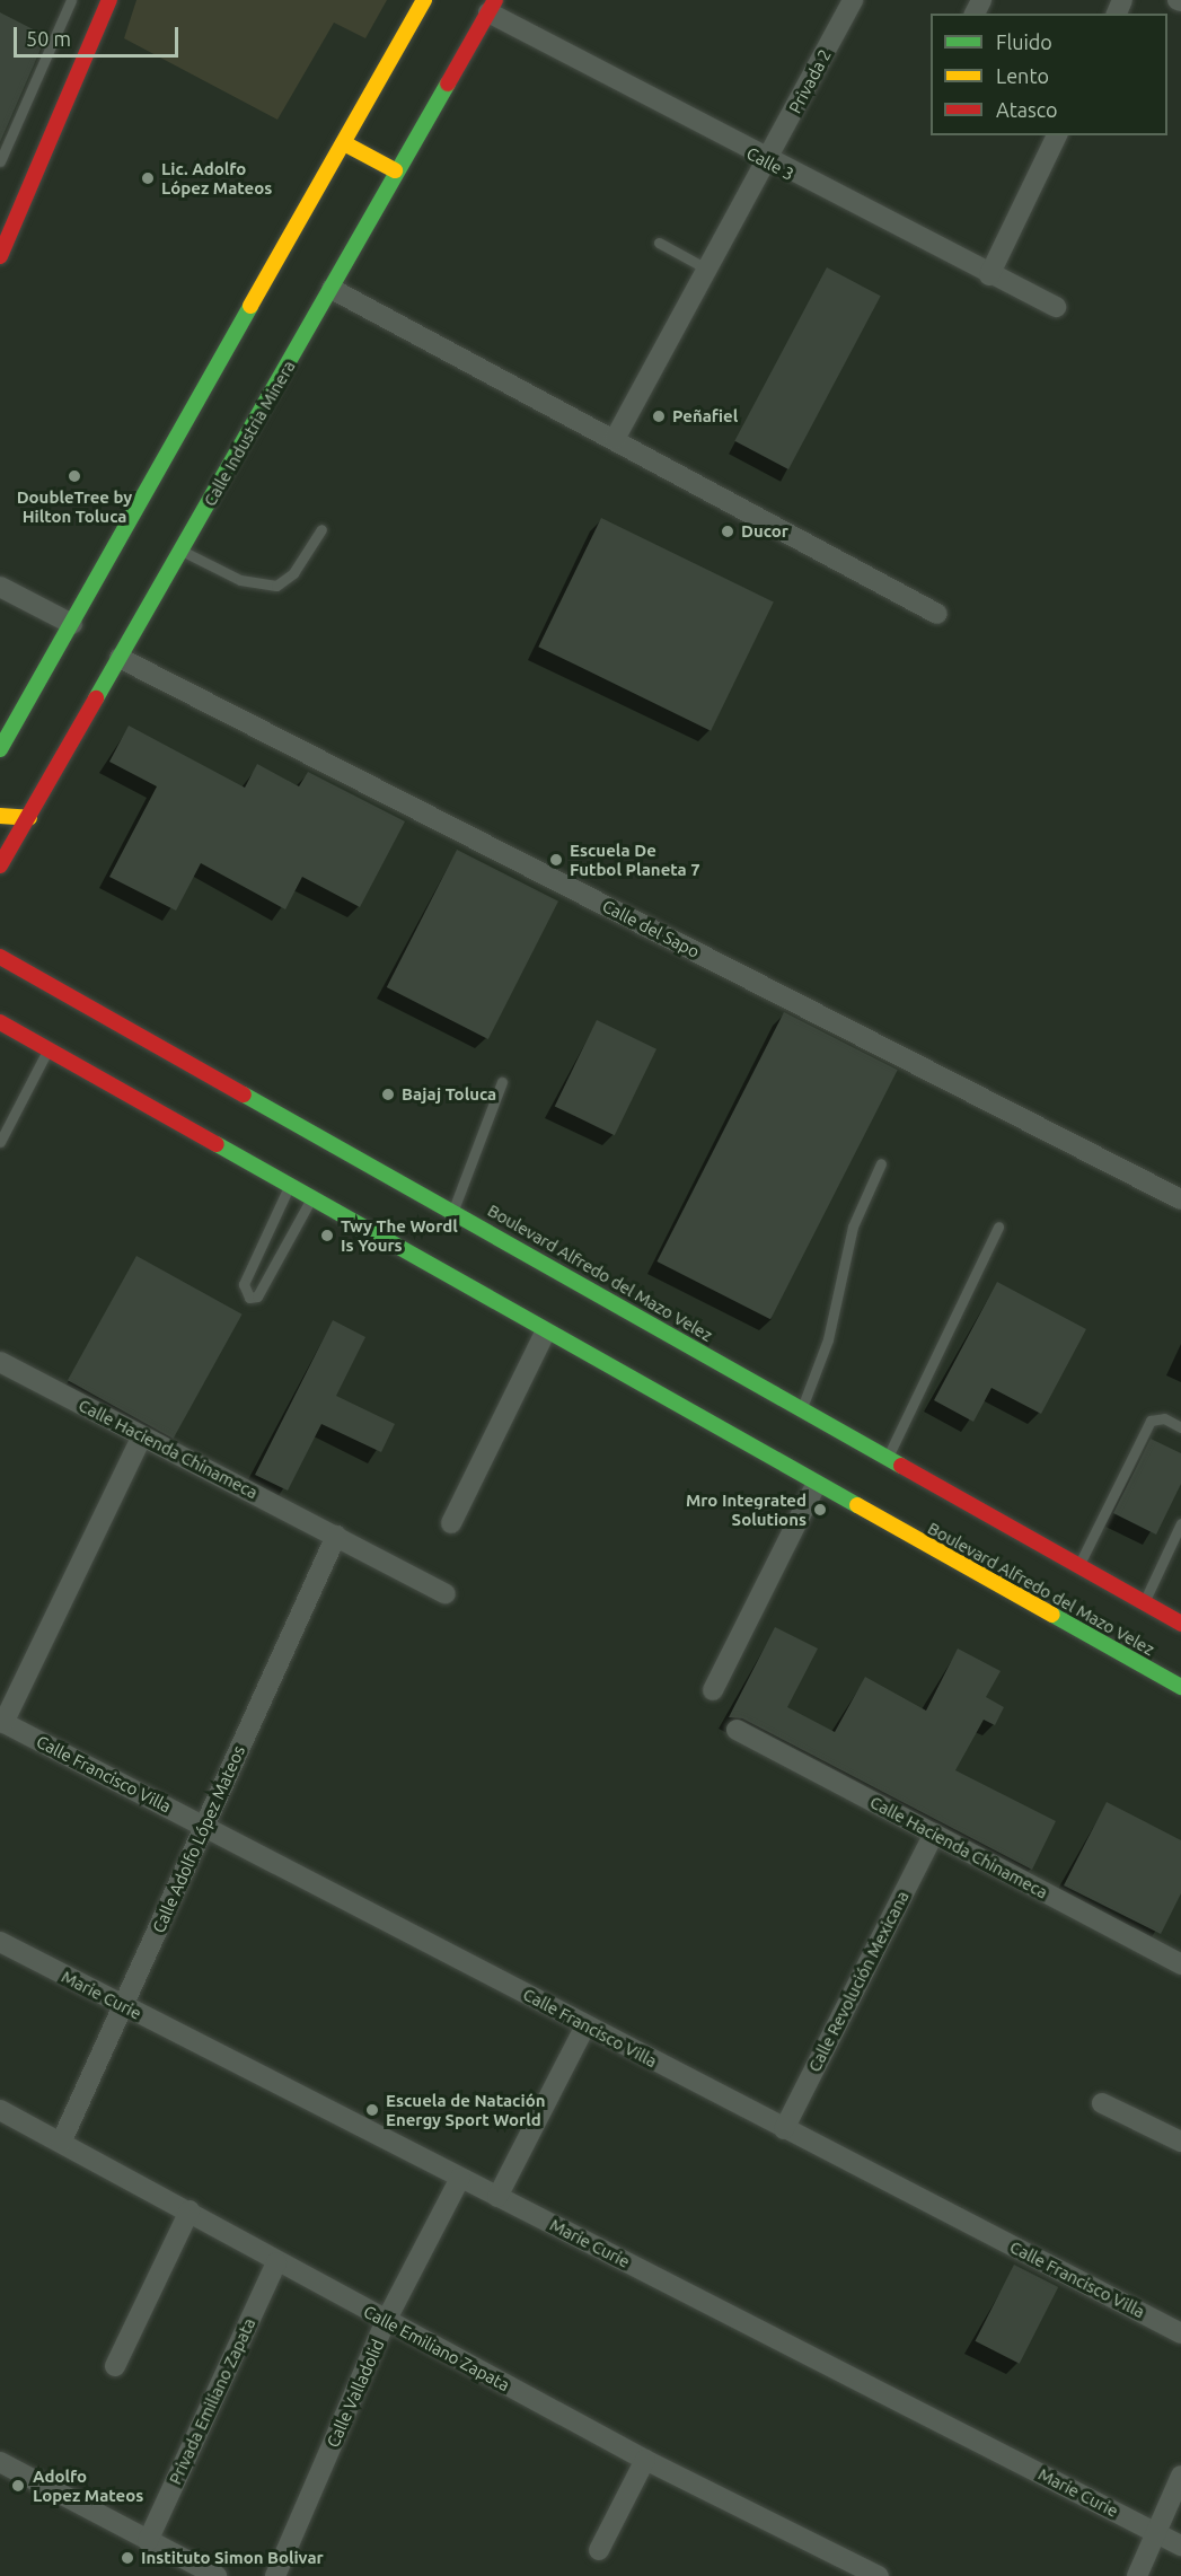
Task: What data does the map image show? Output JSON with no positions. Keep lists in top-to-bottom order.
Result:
{
  "streets": {
    "main road": ["Calle Industria Minera", "Boulevard Alfredo del Mazo Velez"],
    "street": [
      "Privada 2",
      "Calle 3",
      "Calle del Sapo",
      "Calle Hacienda Chinameca",
      "Calle Francisco Villa",
      "Calle Adolfo López Mateos",
      "Calle Revolución Mexicana",
      "Marie Curie",
      "Calle Emiliano Zapata",
      "Calle Valladolid",
      "Privada Emiliano Zapata"
    ]
  },
  "crossings": [
    ["Privada 2", "Calle 3"],
    ["Calle 3", "Calle Industria Minera"],
    ["Calle Industria Minera", "Calle del Sapo"],
    ["Calle Hacienda Chinameca", "Calle Adolfo López Mateos"],
    ["Calle Hacienda Chinameca", "Calle Revolución Mexicana"],
    ["Calle Francisco Villa", "Calle Adolfo López Mateos"],
    ["Calle Francisco Villa", "Calle Revolución Mexicana"],
    ["Calle Adolfo López Mateos", "Marie Curie"],
    ["Calle Adolfo López Mateos", "Calle Emiliano Zapata"],
    ["Marie Curie", "Calle Valladolid"],
    ["Calle Emiliano Zapata", "Calle Valladolid"],
    ["Calle Emiliano Zapata", "Privada Emiliano Zapata"]
  ],
  "places": [
    "Lic. Adolfo López Mateos",
    "Peñafiel",
    "DoubleTree by Hilton Toluca",
    "Ducor",
    "Escuela De Futbol Planeta 7",
    "Bajaj Toluca",
    "Twy The Wordl Is Yours",
    "Mro Integrated Solutions",
    "Escuela de Natación Energy Sport World",
    "Adolfo Lopez Mateos",
    "Instituto Simon Bolivar"
  ],
  "legend": ["Fluido", "Lento", "Atasco"],
  "scale_bar": "50 m"
}
